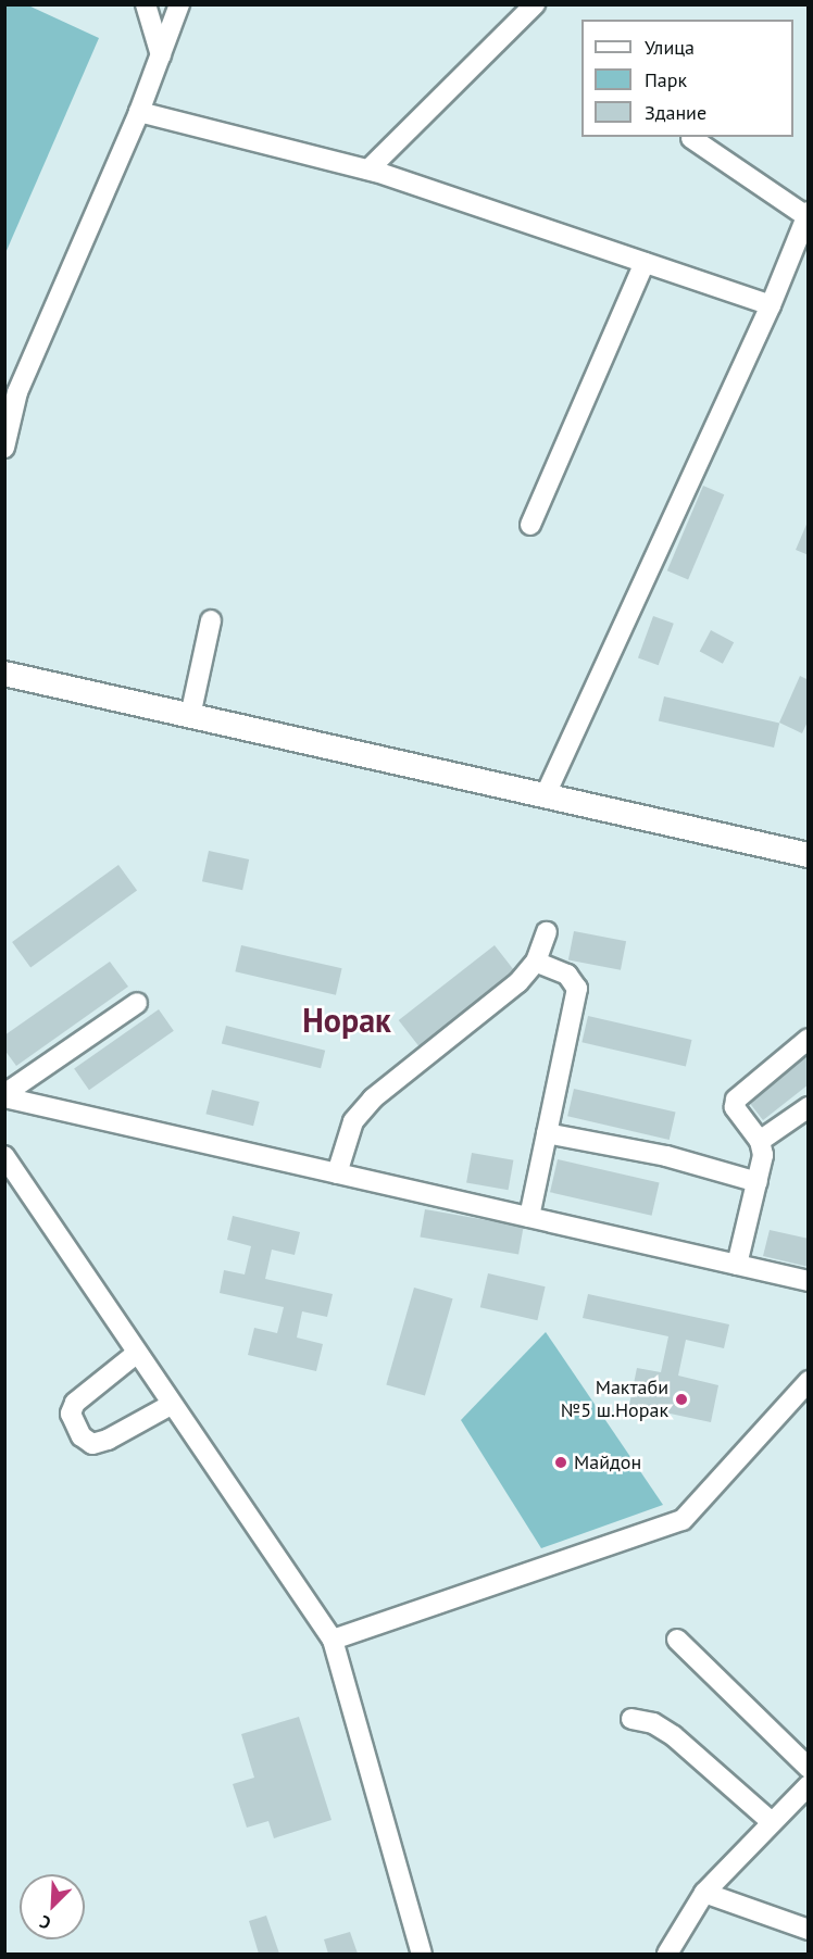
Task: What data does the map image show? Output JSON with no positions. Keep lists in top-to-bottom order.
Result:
{
  "districts": ["Норак"],
  "places": ["Мактаби №5 ш.Норак", "Майдон"],
  "legend": ["Улица", "Парк", "Здание"],
  "north": "bottom left"
}
